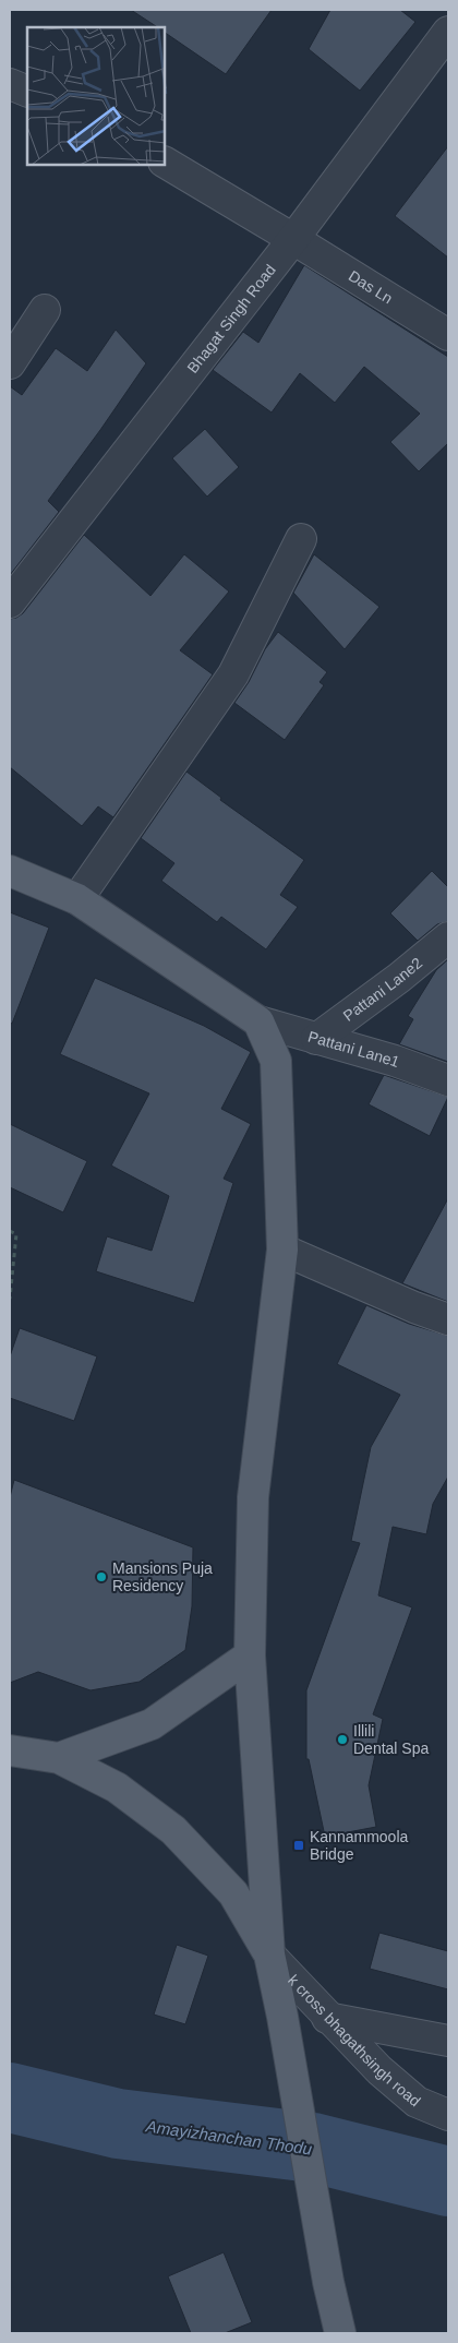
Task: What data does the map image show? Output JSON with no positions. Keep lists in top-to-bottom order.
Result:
{
  "streets": {
    "street": [
      "Das Ln",
      "Bhagat Singh Road",
      "Pattani Lane2",
      "Pattani Lane1",
      "k cross bhagathsingh road"
    ]
  },
  "crossings": [
    ["Das Ln", "Bhagat Singh Road"],
    ["Pattani Lane2", "Pattani Lane1"]
  ],
  "water": ["Amayizhanchan Thodu"],
  "places": {
    "other": ["Mansions Puja Residency", "Illili Dental Spa"],
    "transit": ["Kannammoola Bridge"]
  }
}
